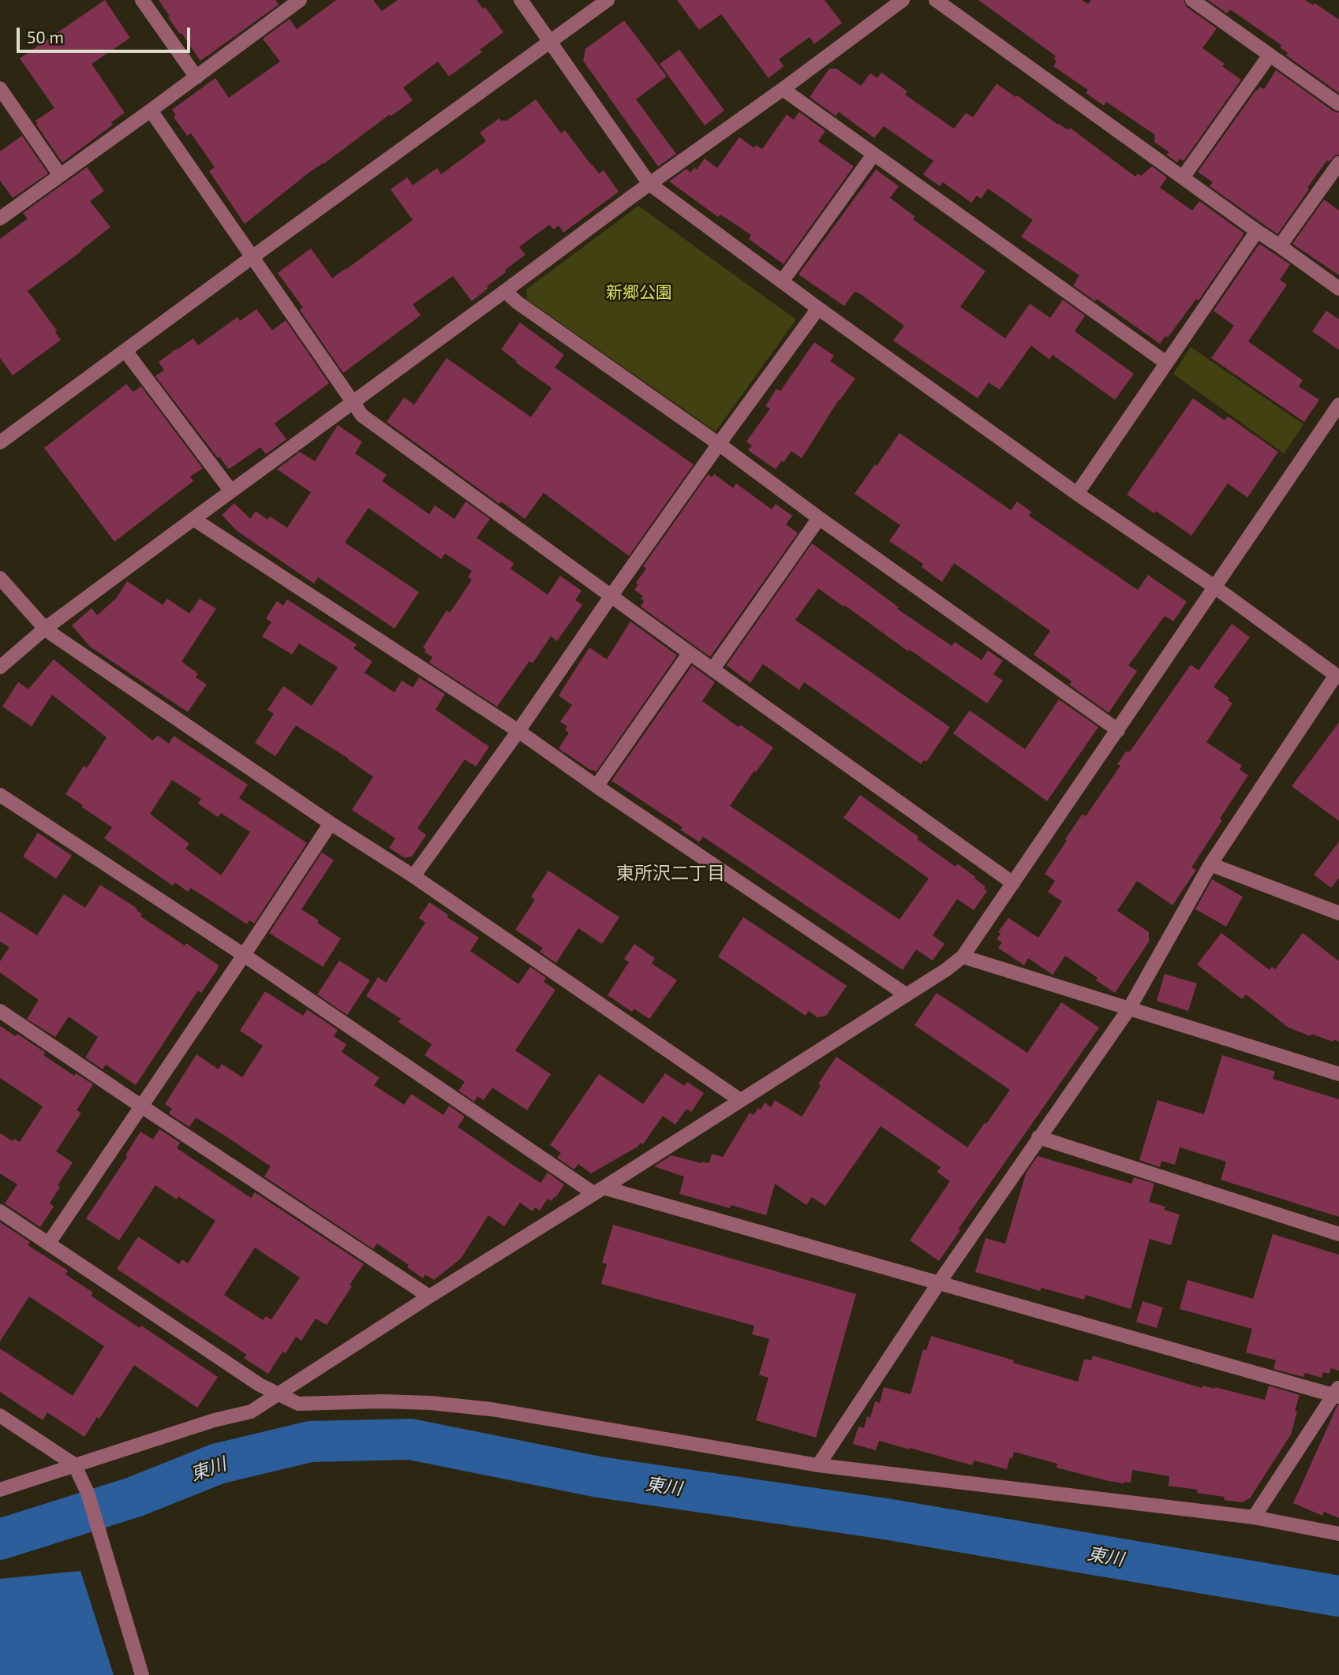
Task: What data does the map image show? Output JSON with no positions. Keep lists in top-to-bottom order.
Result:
{
  "districts": ["東所沢二丁目"],
  "water": ["東川"],
  "parks": ["新郷公園"],
  "scale_bar": "50 m"
}
